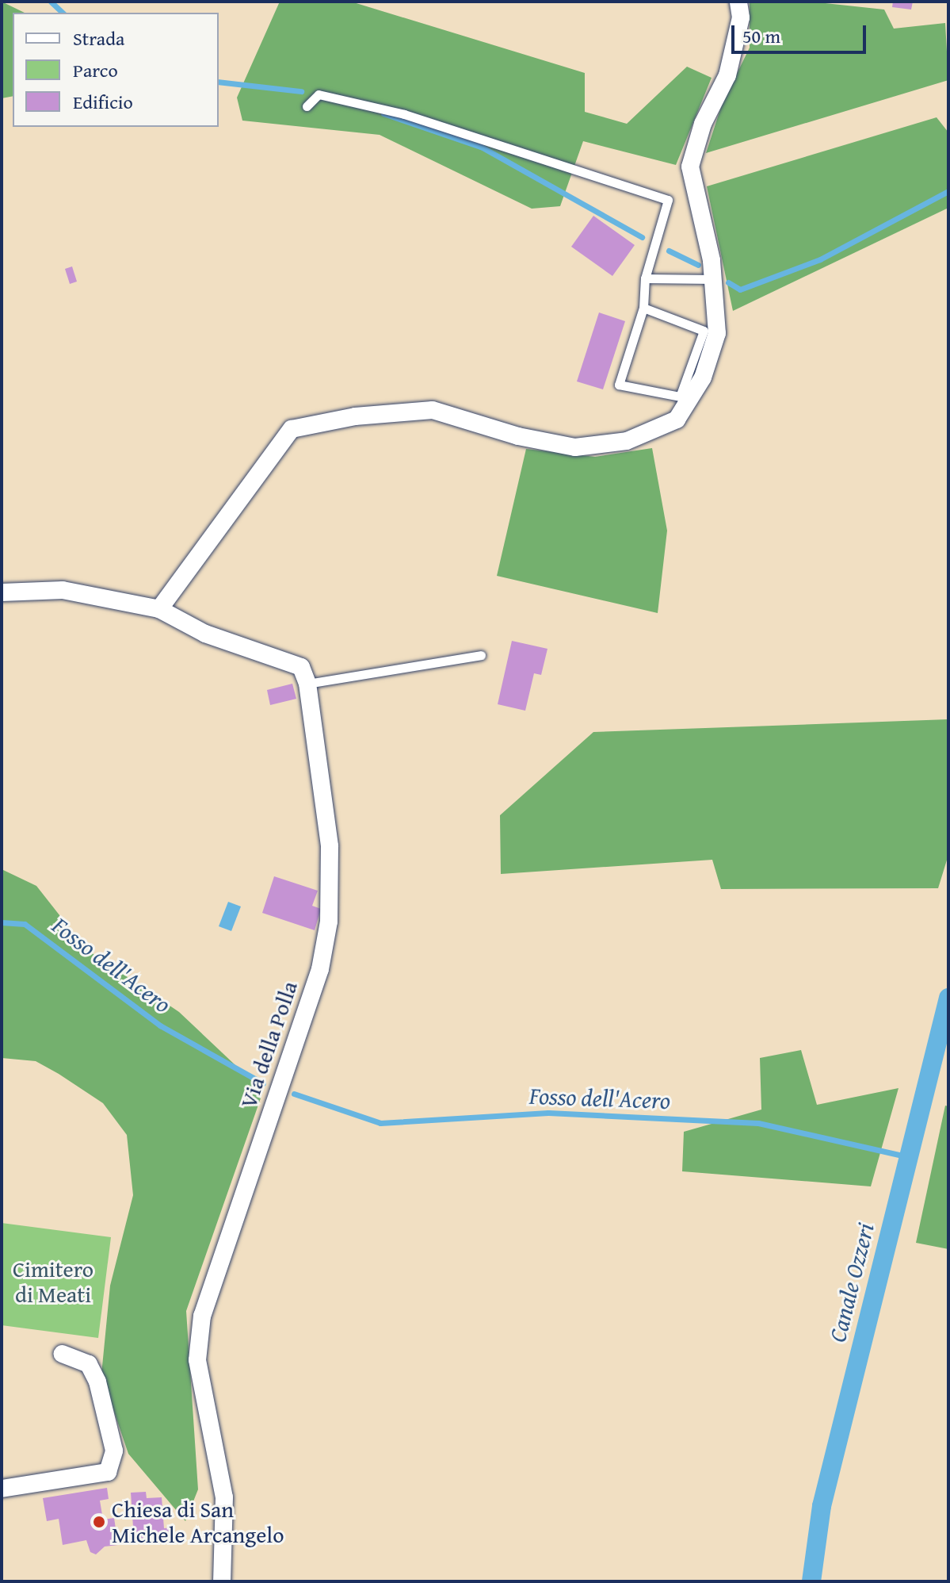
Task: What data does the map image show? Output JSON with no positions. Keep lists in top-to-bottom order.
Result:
{
  "streets": {
    "street": ["Via della Polla"]
  },
  "water": ["Fosso dell'Acero", "Canale Ozzeri"],
  "parks": ["Cimitero di Meati"],
  "places": ["Chiesa di San Michele Arcangelo"],
  "legend": ["Strada", "Parco", "Edificio"],
  "scale_bar": "50 m"
}
